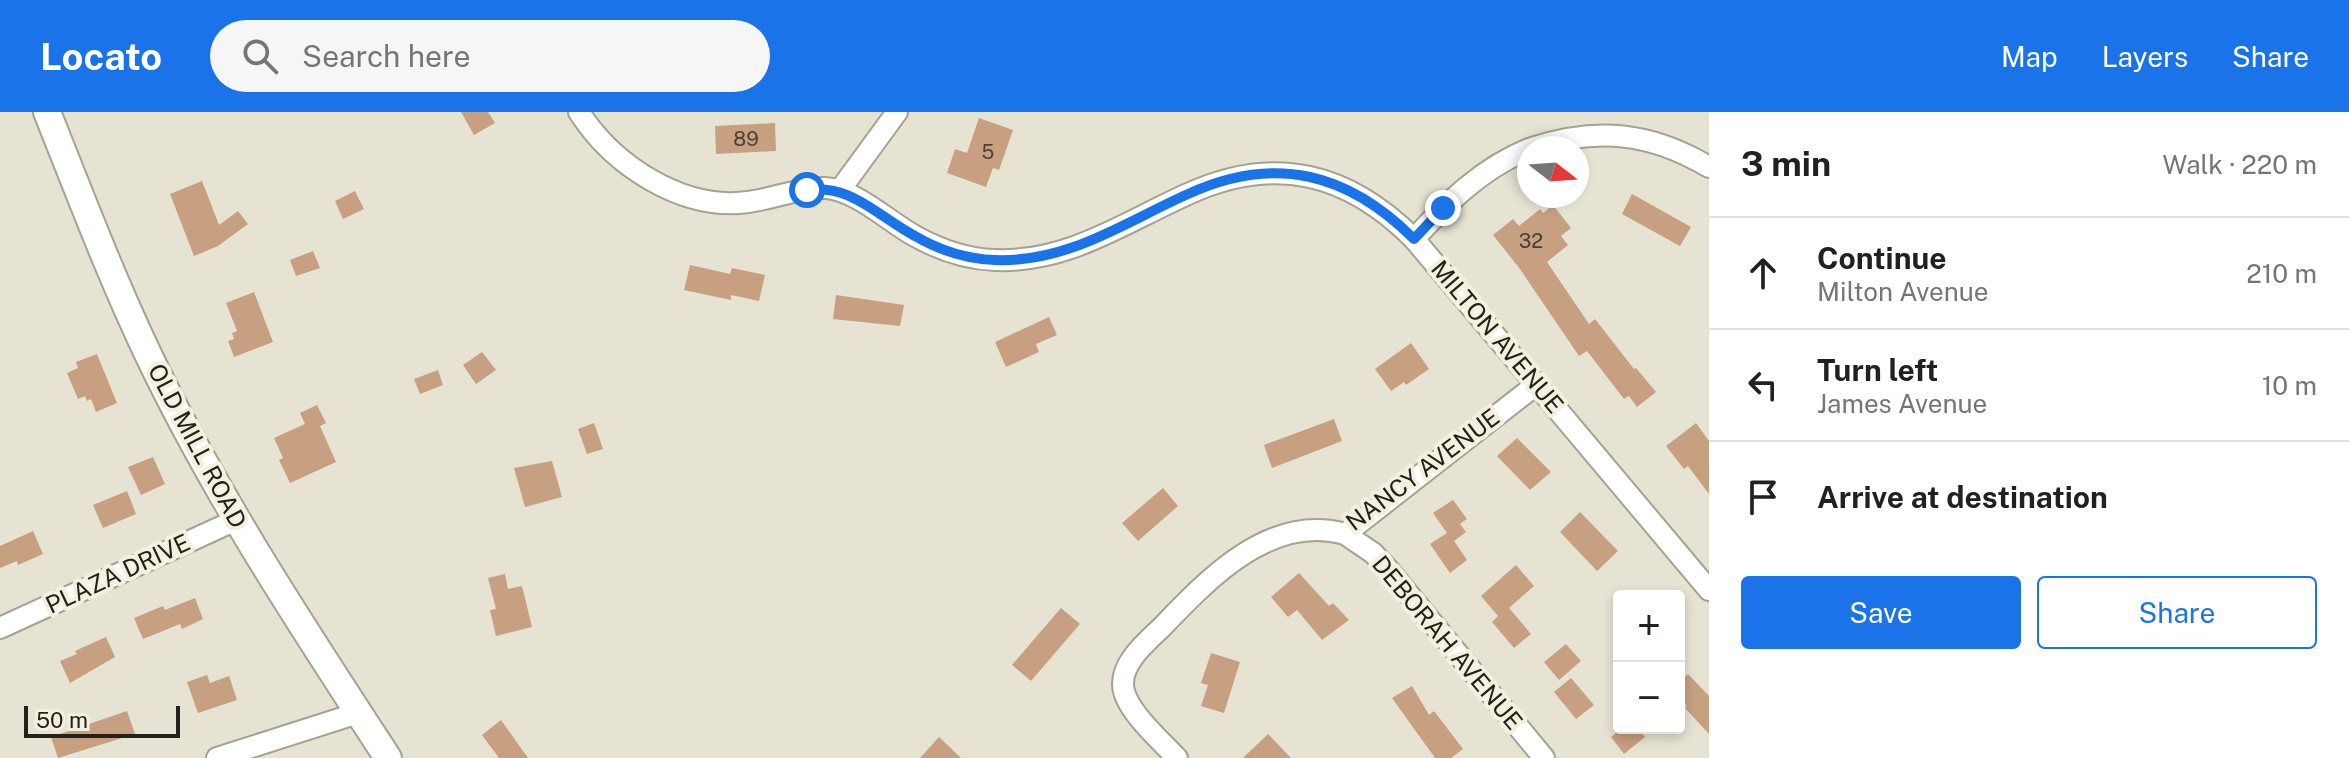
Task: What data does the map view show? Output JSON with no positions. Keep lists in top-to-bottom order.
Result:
{
  "streets": {
    "street": [
      "MILTON AVENUE",
      "OLD MILL ROAD",
      "NANCY AVENUE",
      "PLAZA DRIVE",
      "DEBORAH AVENUE"
    ]
  },
  "crossings": [
    ["MILTON AVENUE", "NANCY AVENUE"],
    ["OLD MILL ROAD", "PLAZA DRIVE"],
    ["NANCY AVENUE", "DEBORAH AVENUE"]
  ],
  "house_numbers": ["89", "5", "32"],
  "scale_bar": "50 m",
  "north": "right",
  "page": {
    "header": "Locato",
    "search": "Search here",
    "nav": ["Map", "Layers", "Share"],
    "heading": ["3 min", "Walk · 220 m"],
    "list": [
      ["Continue", "Milton Avenue", "210 m"],
      ["Turn left", "James Avenue", "10 m"],
      "Arrive at destination"
    ],
    "buttons": ["Save", "Share"],
    "map_buttons": ["+", "−"],
    "scale": "50 m"
  }
}
